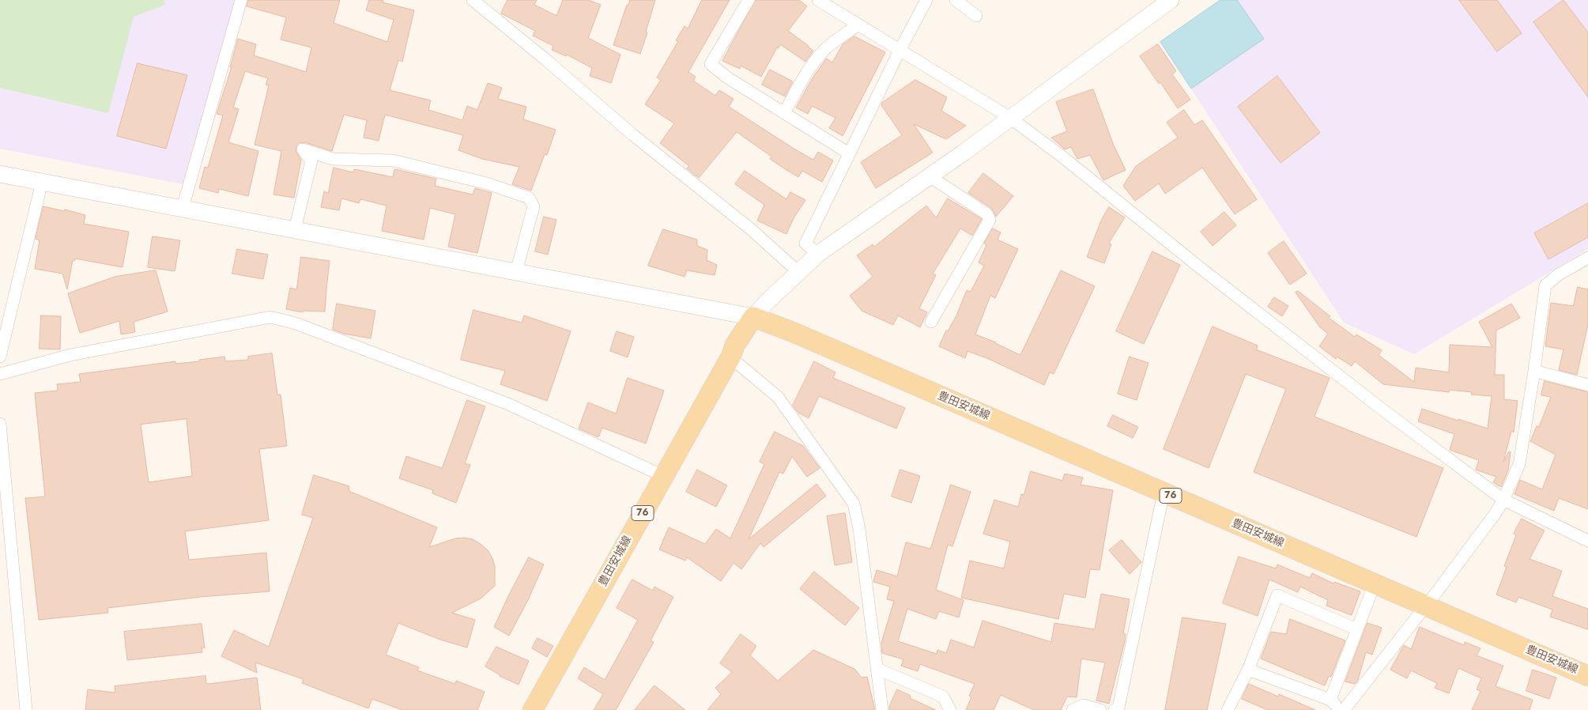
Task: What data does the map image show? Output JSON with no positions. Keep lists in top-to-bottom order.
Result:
{
  "streets": {
    "main road": ["豊田安城線", "76"]
  }
}
